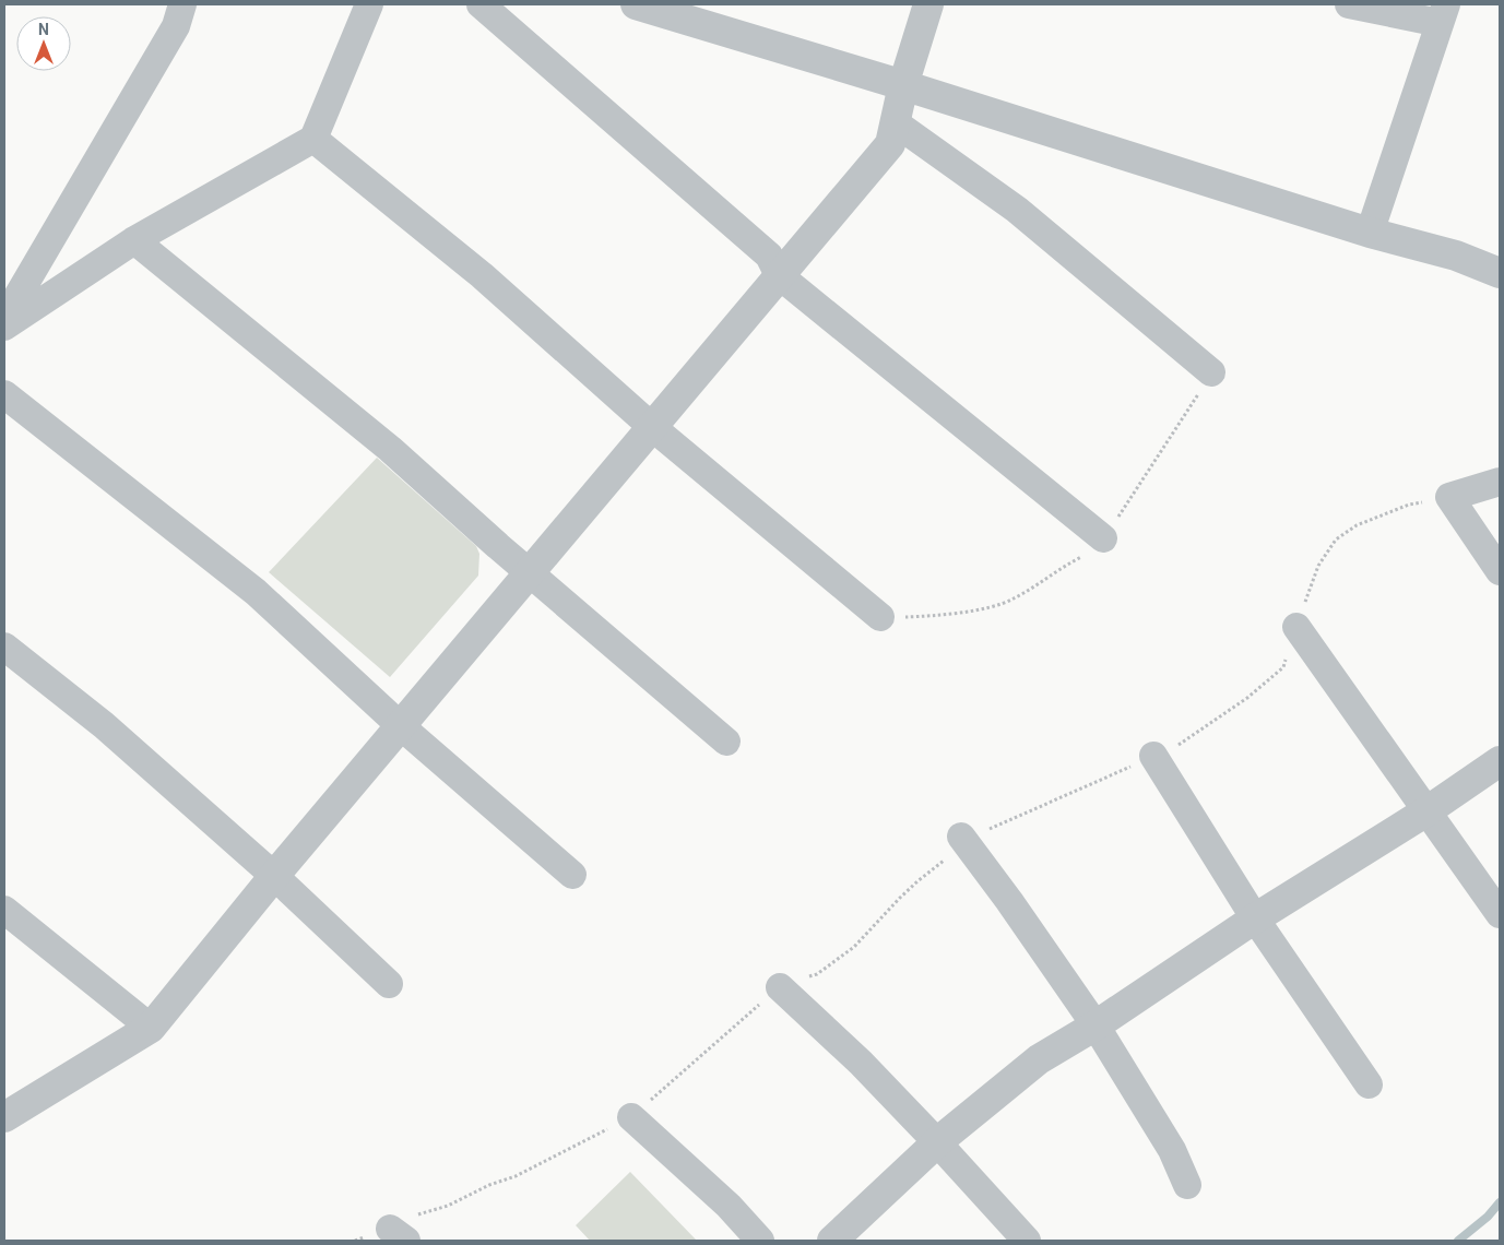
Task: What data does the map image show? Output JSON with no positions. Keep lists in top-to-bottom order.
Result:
{
  "north": "top"
}
